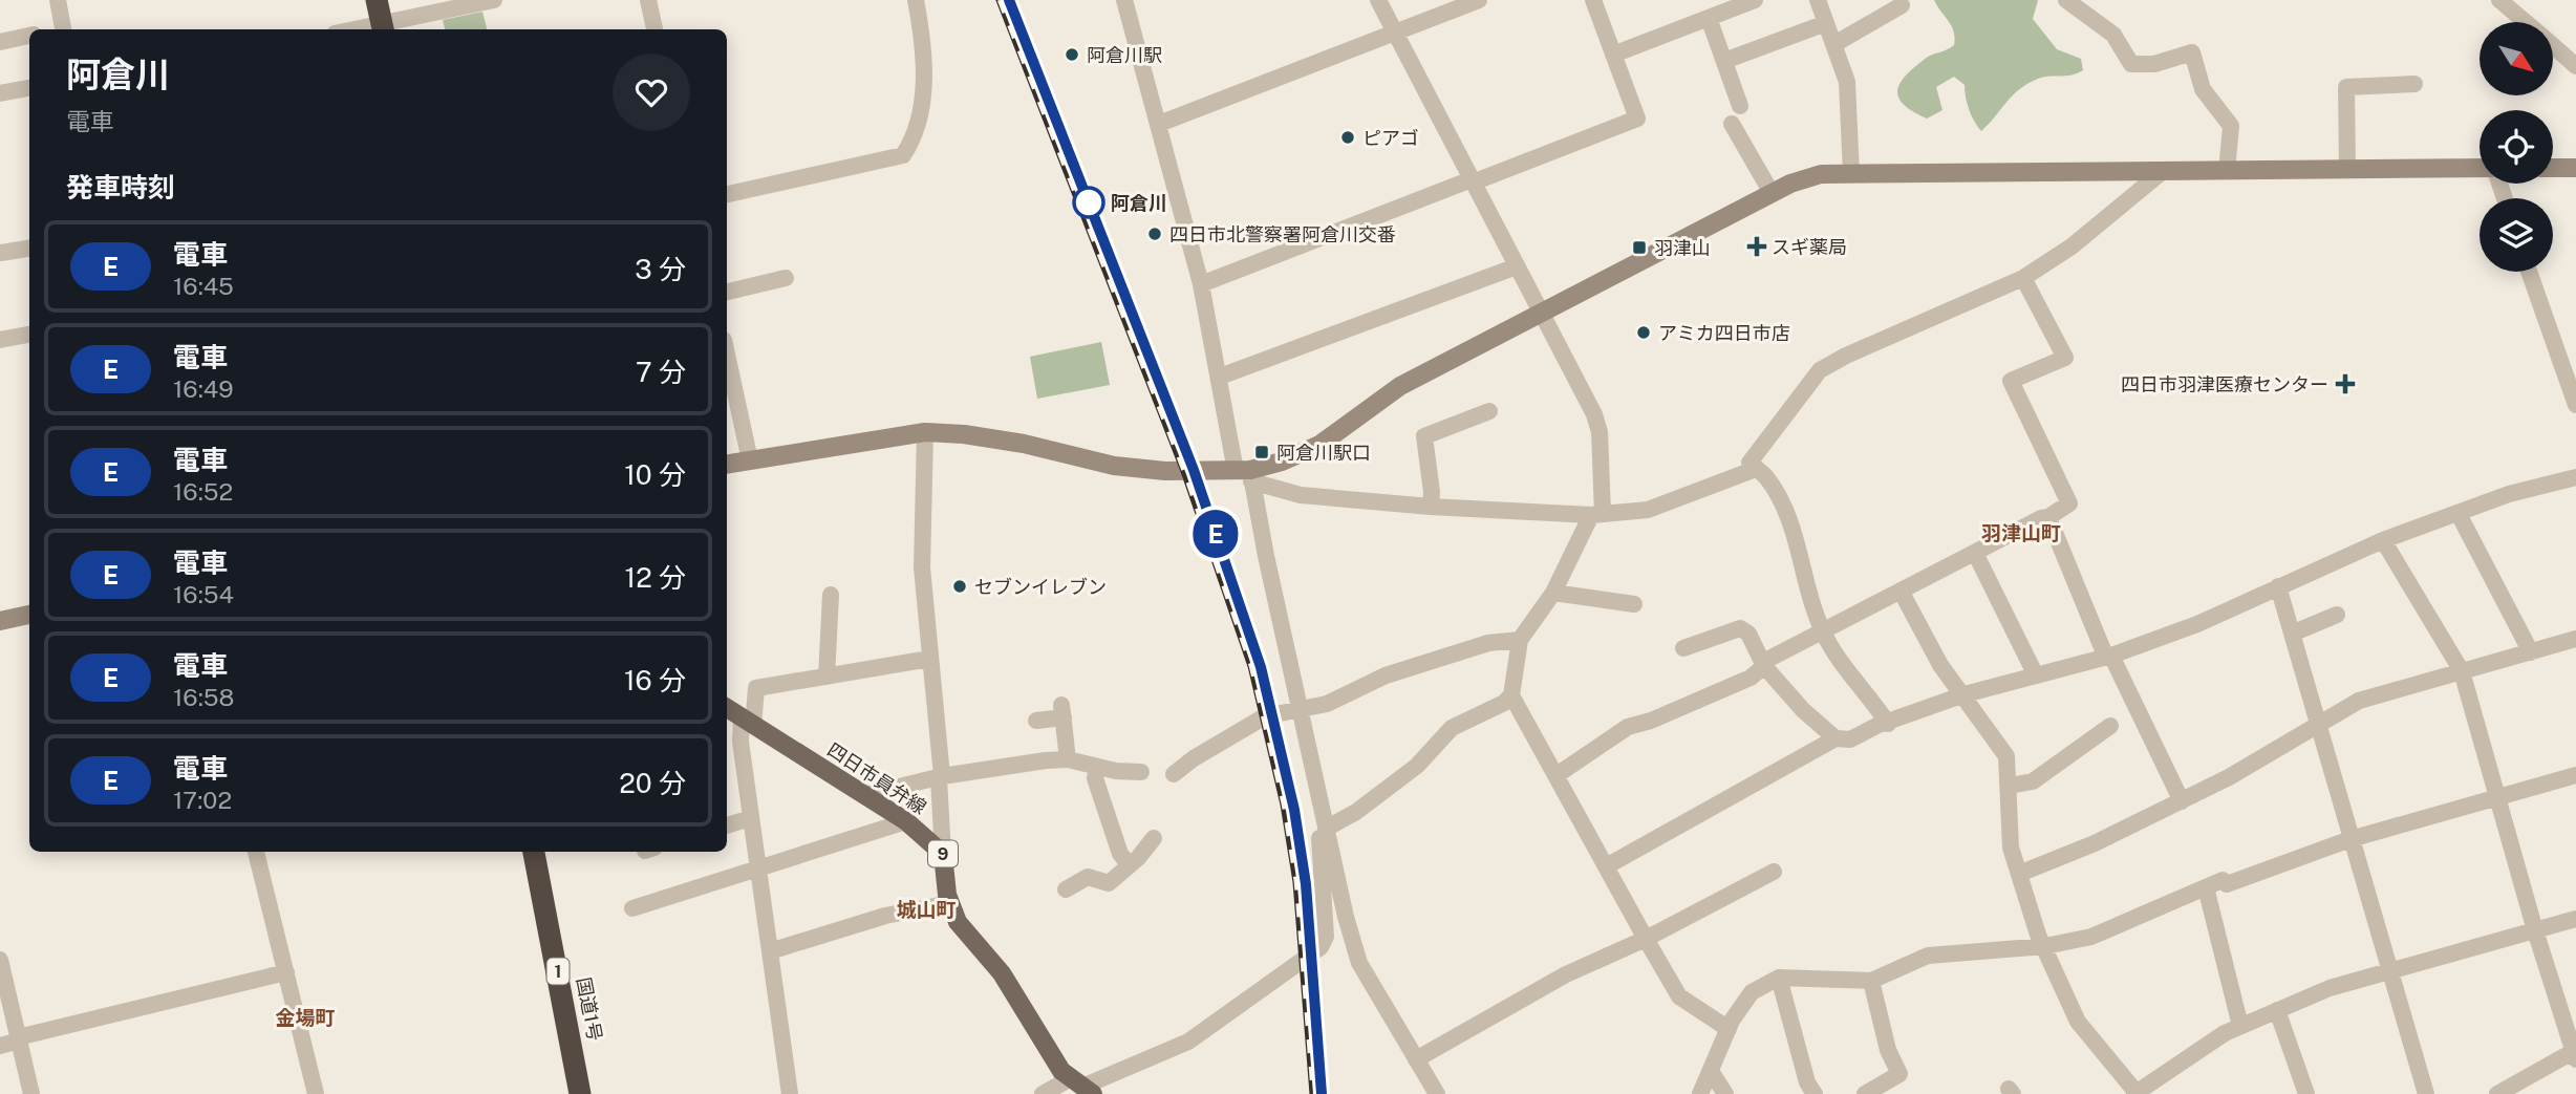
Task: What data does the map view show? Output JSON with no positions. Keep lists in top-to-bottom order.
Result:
{
  "streets": {
    "highway": ["1", "国道1号"],
    "main road": ["四日市員弁線", "9"]
  },
  "crossings": [
    ["四日市員弁線", "9"]
  ],
  "districts": ["羽津山町", "城山町", "金場町"],
  "places": {
    "other": [
      "阿倉川駅",
      "ピアゴ",
      "阿倉川",
      "四日市北警察署阿倉川交番",
      "アミカ四日市店",
      "セブンイレブン"
    ],
    "health": ["スギ薬局", "四日市羽津医療センター"],
    "transit": ["羽津山", "阿倉川駅口"]
  },
  "north": "bottom right",
  "page": {
    "on_map": "E",
    "heading": [
      ["阿倉川", "電車"],
      "発車時刻"
    ],
    "list": [
      {
        "mark": "E",
        "name": "電車",
        "note": "16:45",
        "value": "3 分"
      },
      {
        "mark": "E",
        "name": "電車",
        "note": "16:49",
        "value": "7 分"
      },
      {
        "mark": "E",
        "name": "電車",
        "note": "16:52",
        "value": "10 分"
      },
      {
        "mark": "E",
        "name": "電車",
        "note": "16:54",
        "value": "12 分"
      },
      {
        "mark": "E",
        "name": "電車",
        "note": "16:58",
        "value": "16 分"
      },
      {
        "mark": "E",
        "name": "電車",
        "note": "17:02",
        "value": "20 分"
      }
    ]
  }
}
